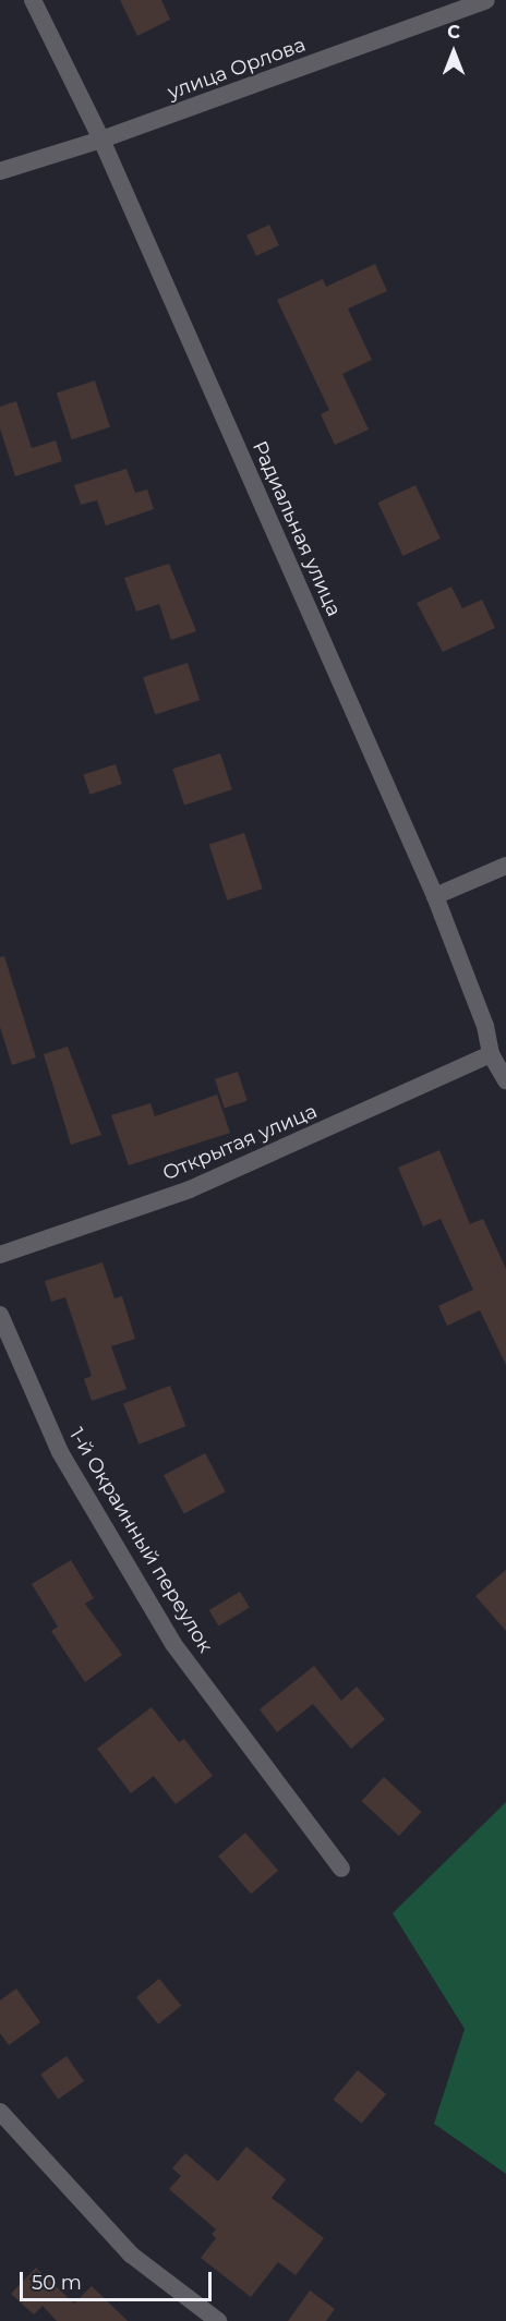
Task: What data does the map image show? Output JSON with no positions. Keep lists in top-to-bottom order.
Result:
{
  "streets": {
    "street": [
      "улица Орлова",
      "Радиальная улица",
      "Открытая улица",
      "1-й Окраинный переулок"
    ]
  },
  "crossings": [
    ["улица Орлова", "Радиальная улица"],
    ["Радиальная улица", "Открытая улица"]
  ],
  "scale_bar": "50 m",
  "north": "top"
}
